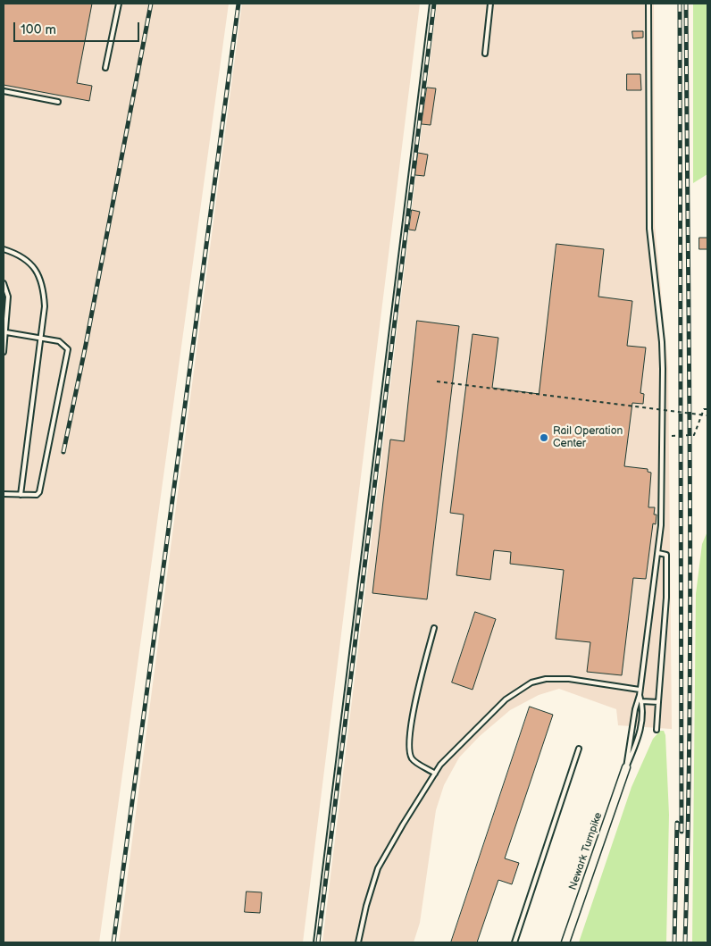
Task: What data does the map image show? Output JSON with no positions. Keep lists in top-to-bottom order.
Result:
{
  "streets": {
    "street": ["Newark Turnpike"]
  },
  "places": ["Rail Operation Center"],
  "scale_bar": "100 m"
}
